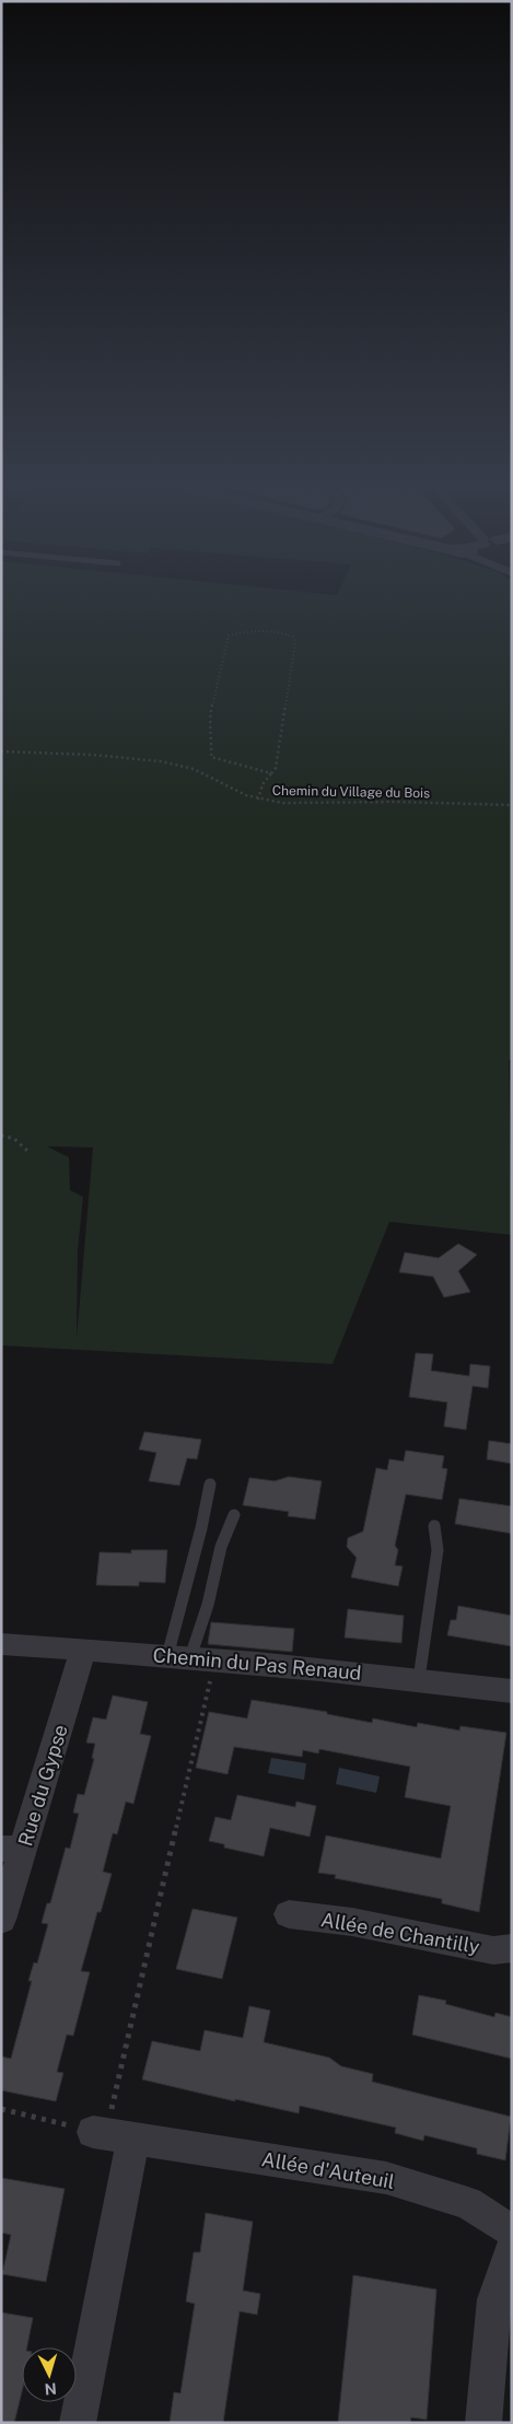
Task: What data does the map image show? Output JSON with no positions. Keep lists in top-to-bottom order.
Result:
{
  "streets": {
    "street": [
      "Chemin du Pas Renaud",
      "Rue du Gypse",
      "Allée de Chantilly",
      "Allée d'Auteuil"
    ],
    "path": ["Chemin du Village du Bois"]
  },
  "crossings": [
    ["Chemin du Pas Renaud", "Rue du Gypse"]
  ],
  "north": "bottom"
}
